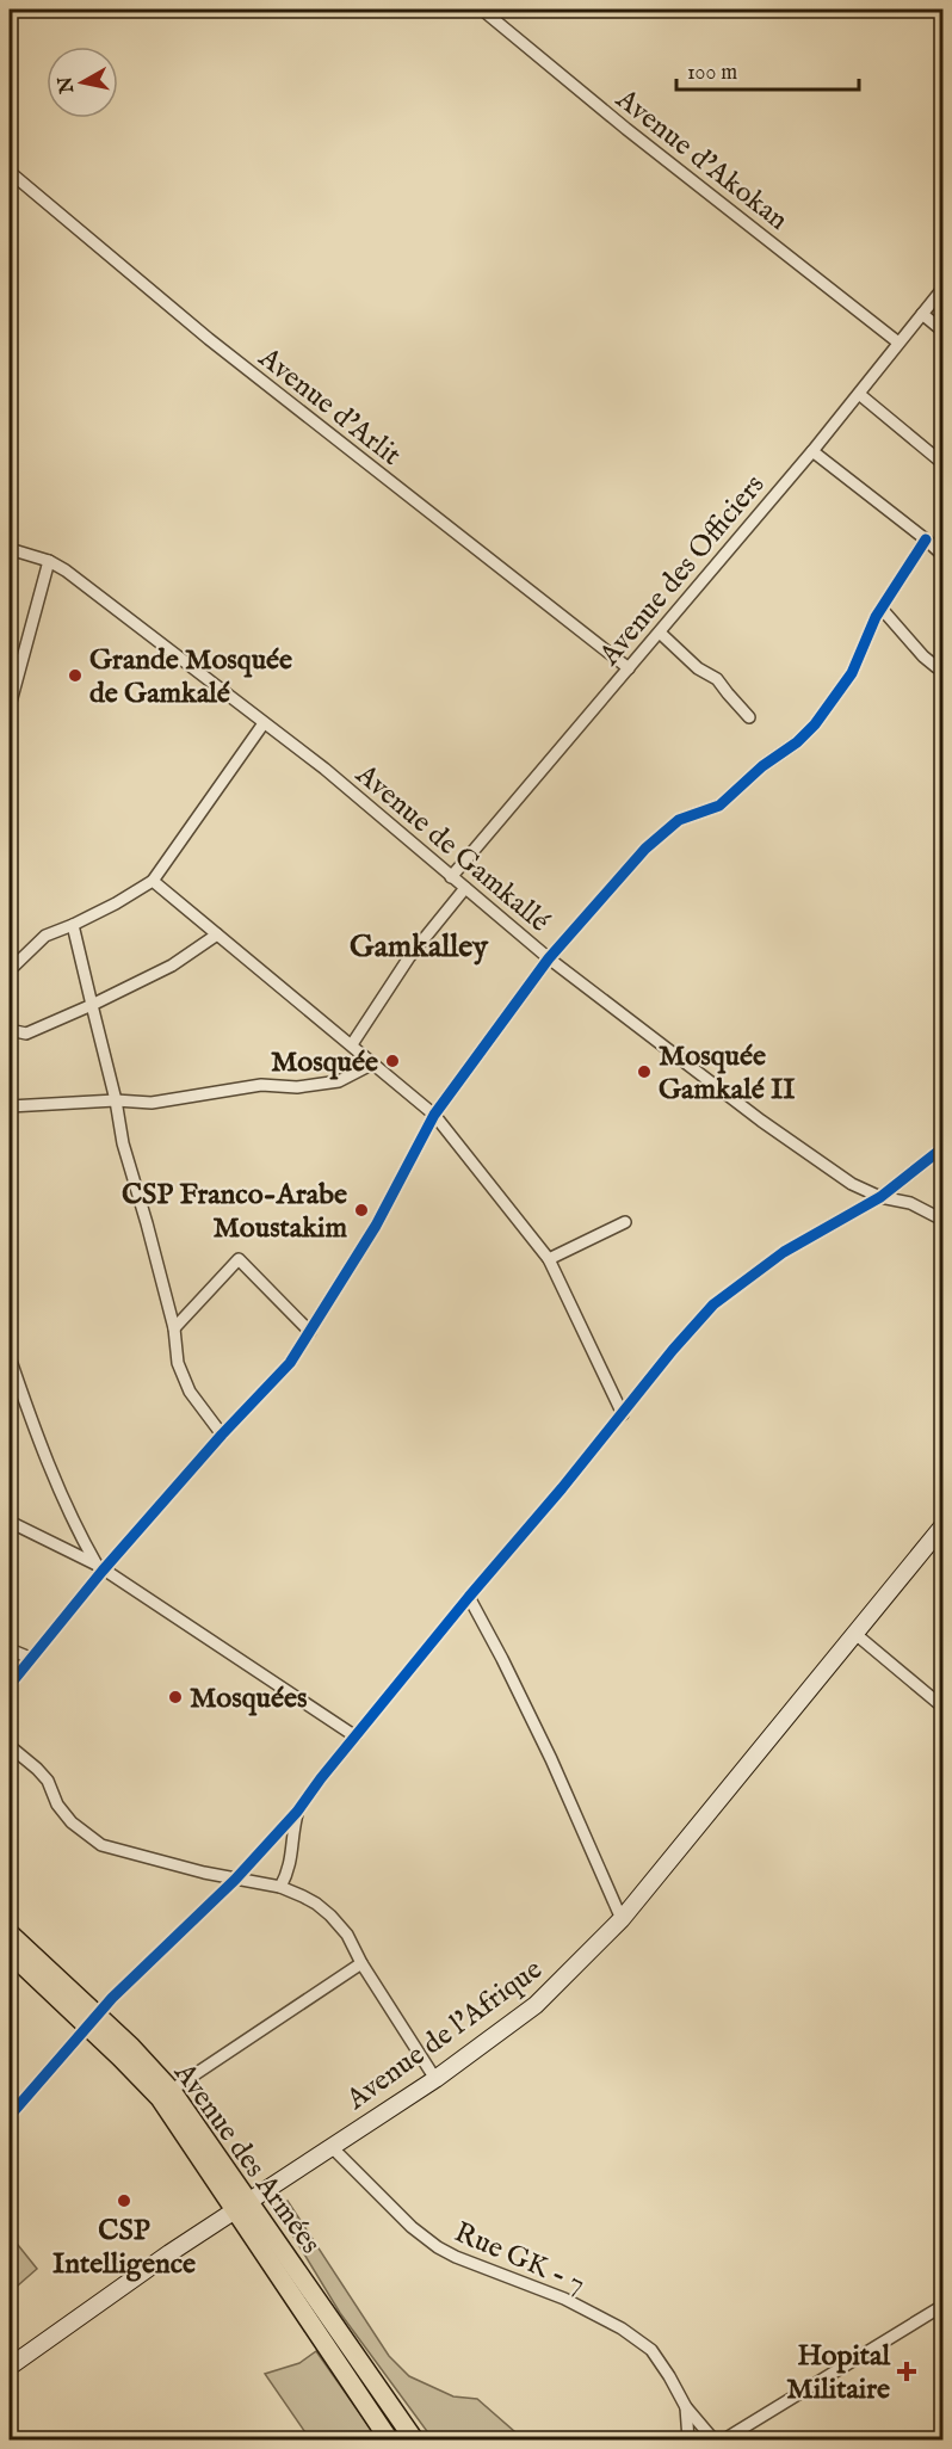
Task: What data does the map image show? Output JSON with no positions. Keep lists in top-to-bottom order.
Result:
{
  "streets": {
    "highway": ["Avenue des Armées"],
    "main road": ["Avenue de l'Afrique"],
    "street": [
      "Avenue d'Akokan",
      "Avenue d'Arlit",
      "Avenue des Officiers",
      "Avenue de Gamkallé",
      "Rue GK - 7"
    ]
  },
  "crossings": [
    ["Avenue d'Akokan", "Avenue des Officiers"],
    ["Avenue d'Arlit", "Avenue des Officiers"],
    ["Avenue des Officiers", "Avenue de Gamkallé"],
    ["Avenue de l'Afrique", "Avenue des Armées"],
    ["Avenue de l'Afrique", "Rue GK - 7"]
  ],
  "districts": ["Gamkalley"],
  "places": {
    "other": [
      "Grande Mosquée de Gamkalé",
      "Mosquée",
      "Mosquée Gamkalé II",
      "CSP Franco-Arabe Moustakim",
      "Mosquées",
      "CSP Intelligence"
    ],
    "health": ["Hopital Militaire"]
  },
  "scale_bar": "100 m",
  "north": "left"
}
